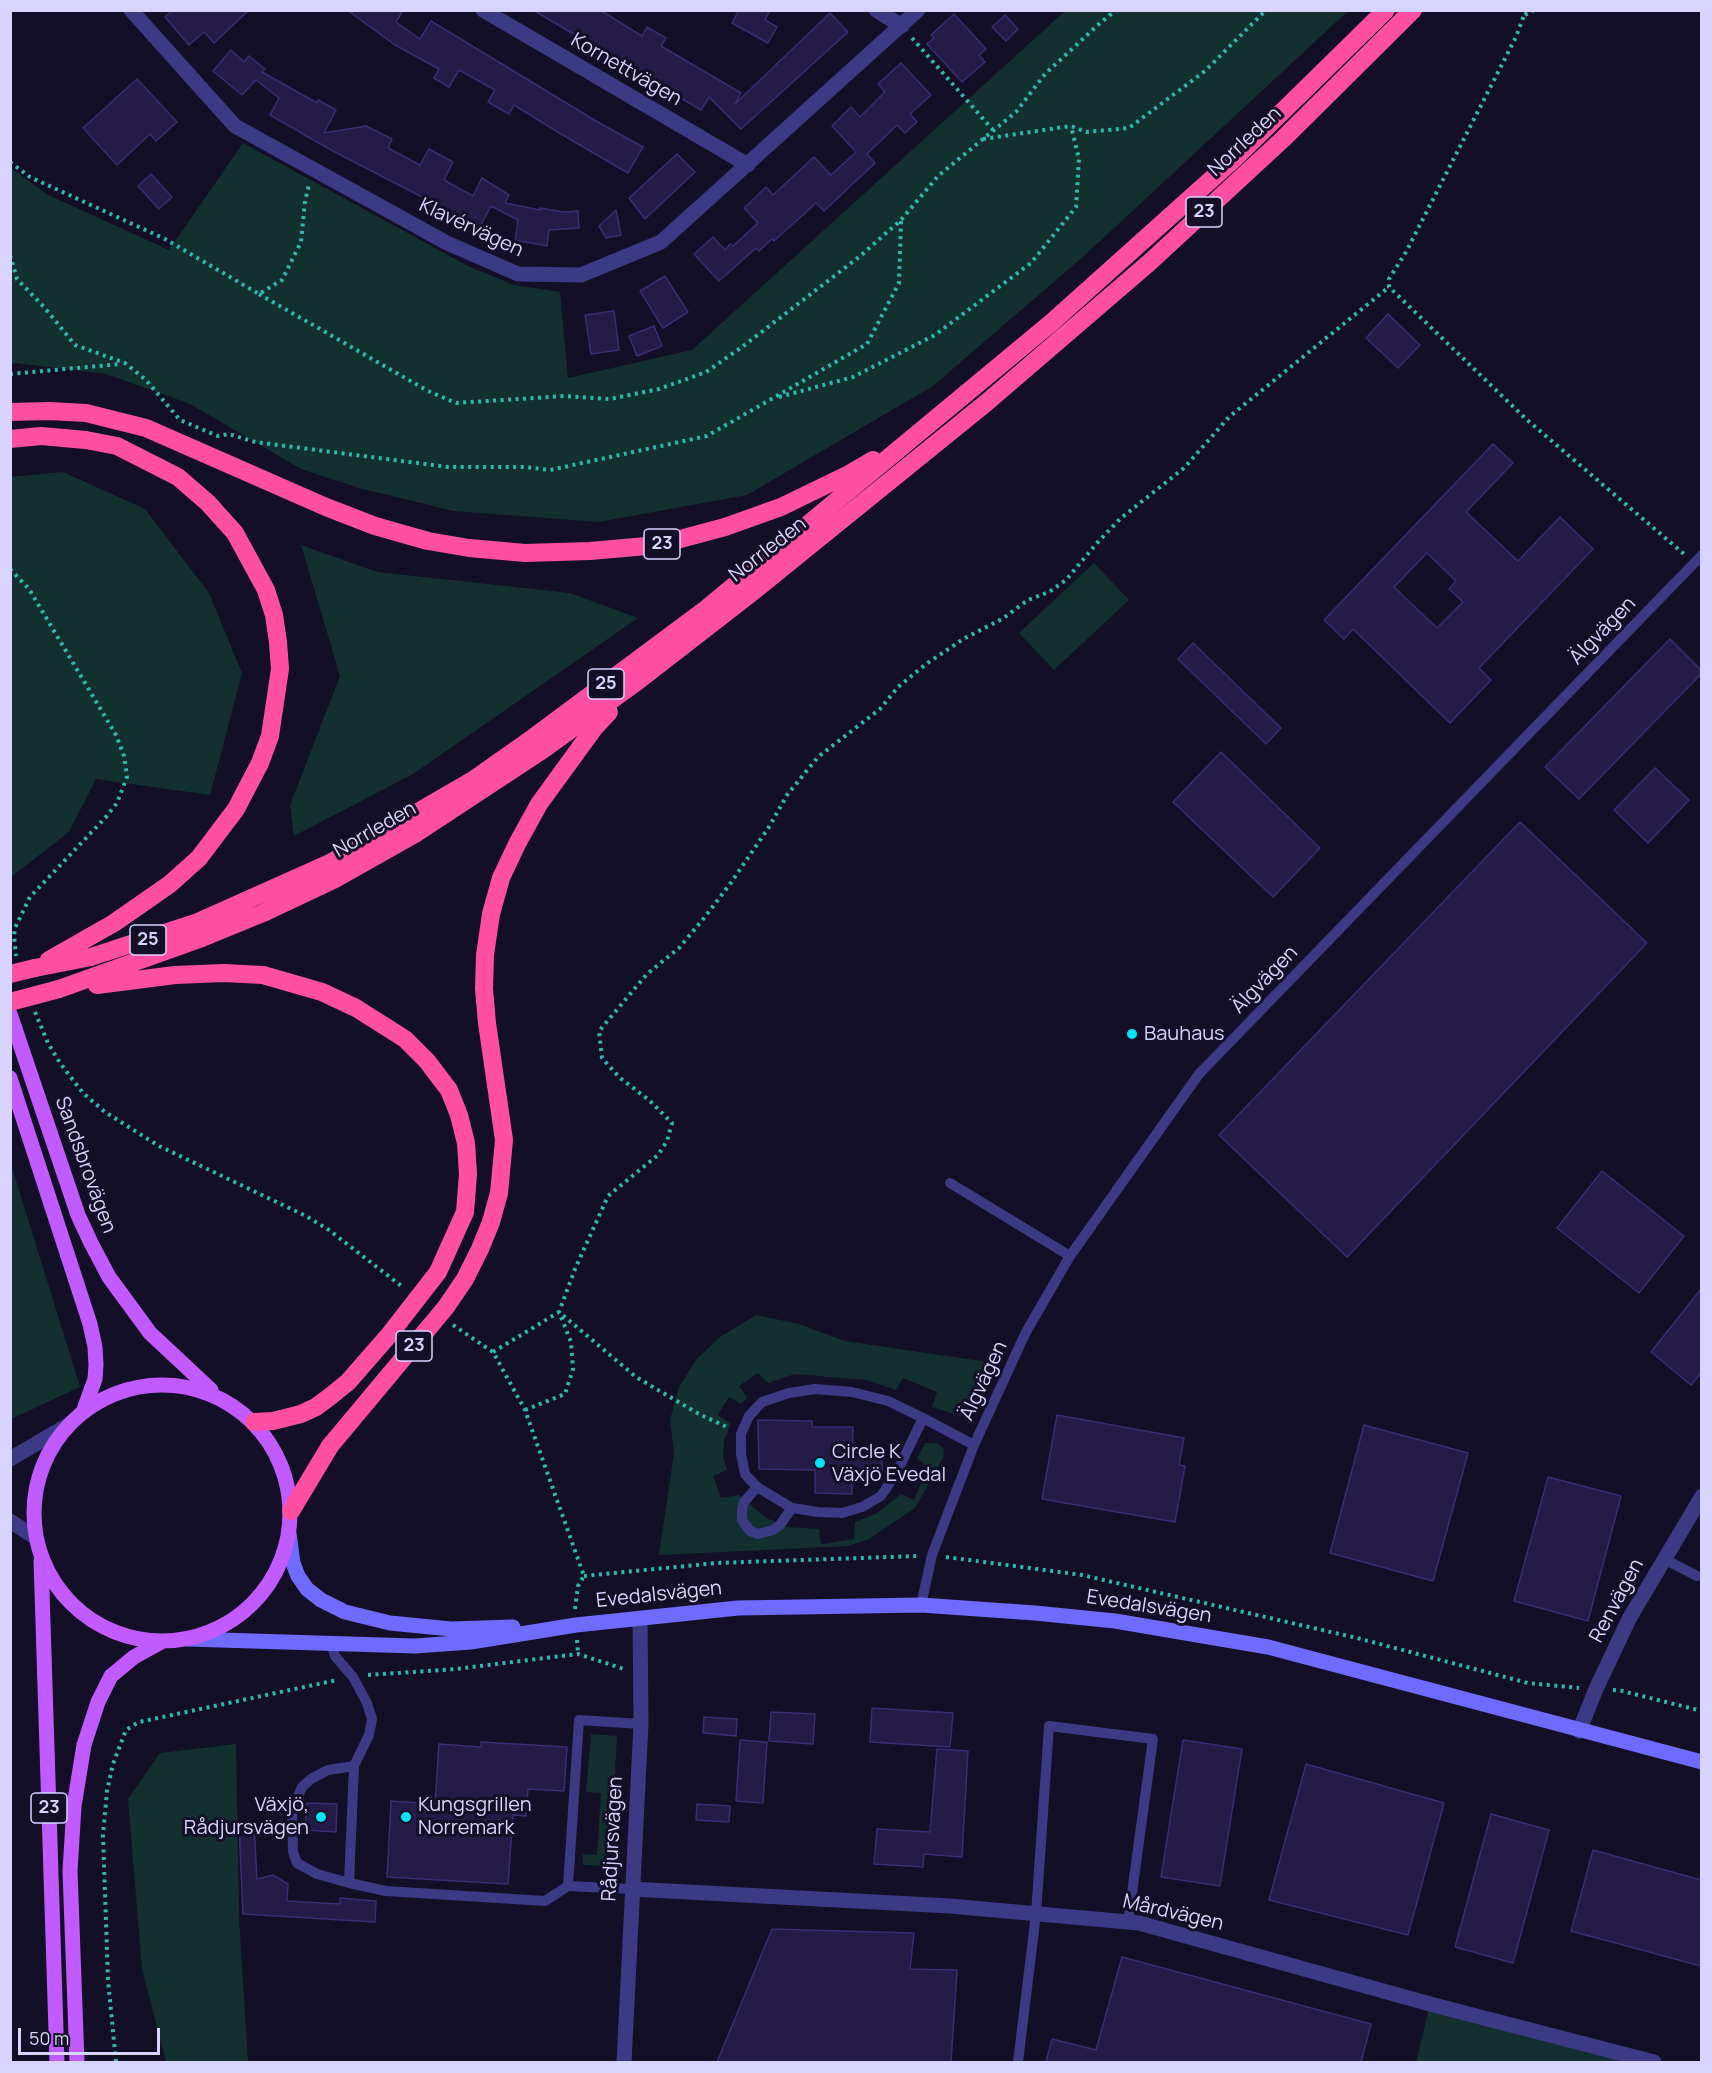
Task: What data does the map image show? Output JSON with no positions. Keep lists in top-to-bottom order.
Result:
{
  "streets": {
    "highway": ["Norrleden", "23", "25"],
    "main road": ["Sandsbrovägen"],
    "street": [
      "Kornettvägen",
      "Klavérvägen",
      "Evedalsvägen",
      "Renvägen",
      "Rådjursvägen",
      "Mårdvägen"
    ],
    "lane": ["Älgvägen"]
  },
  "crossings": [
    ["Kornettvägen", "Klavérvägen"],
    ["Norrleden", "23"],
    ["Norrleden", "25"],
    ["23", "Sandsbrovägen"],
    ["23", "Evedalsvägen"],
    ["Älgvägen", "Evedalsvägen"],
    ["Evedalsvägen", "Renvägen"],
    ["Evedalsvägen", "Rådjursvägen"],
    ["Rådjursvägen", "Mårdvägen"]
  ],
  "places": [
    "Bauhaus",
    "Circle K Växjö Evedal",
    "Växjö, Rådjursvägen",
    "Kungsgrillen Norremark"
  ],
  "scale_bar": "50 m"
}
